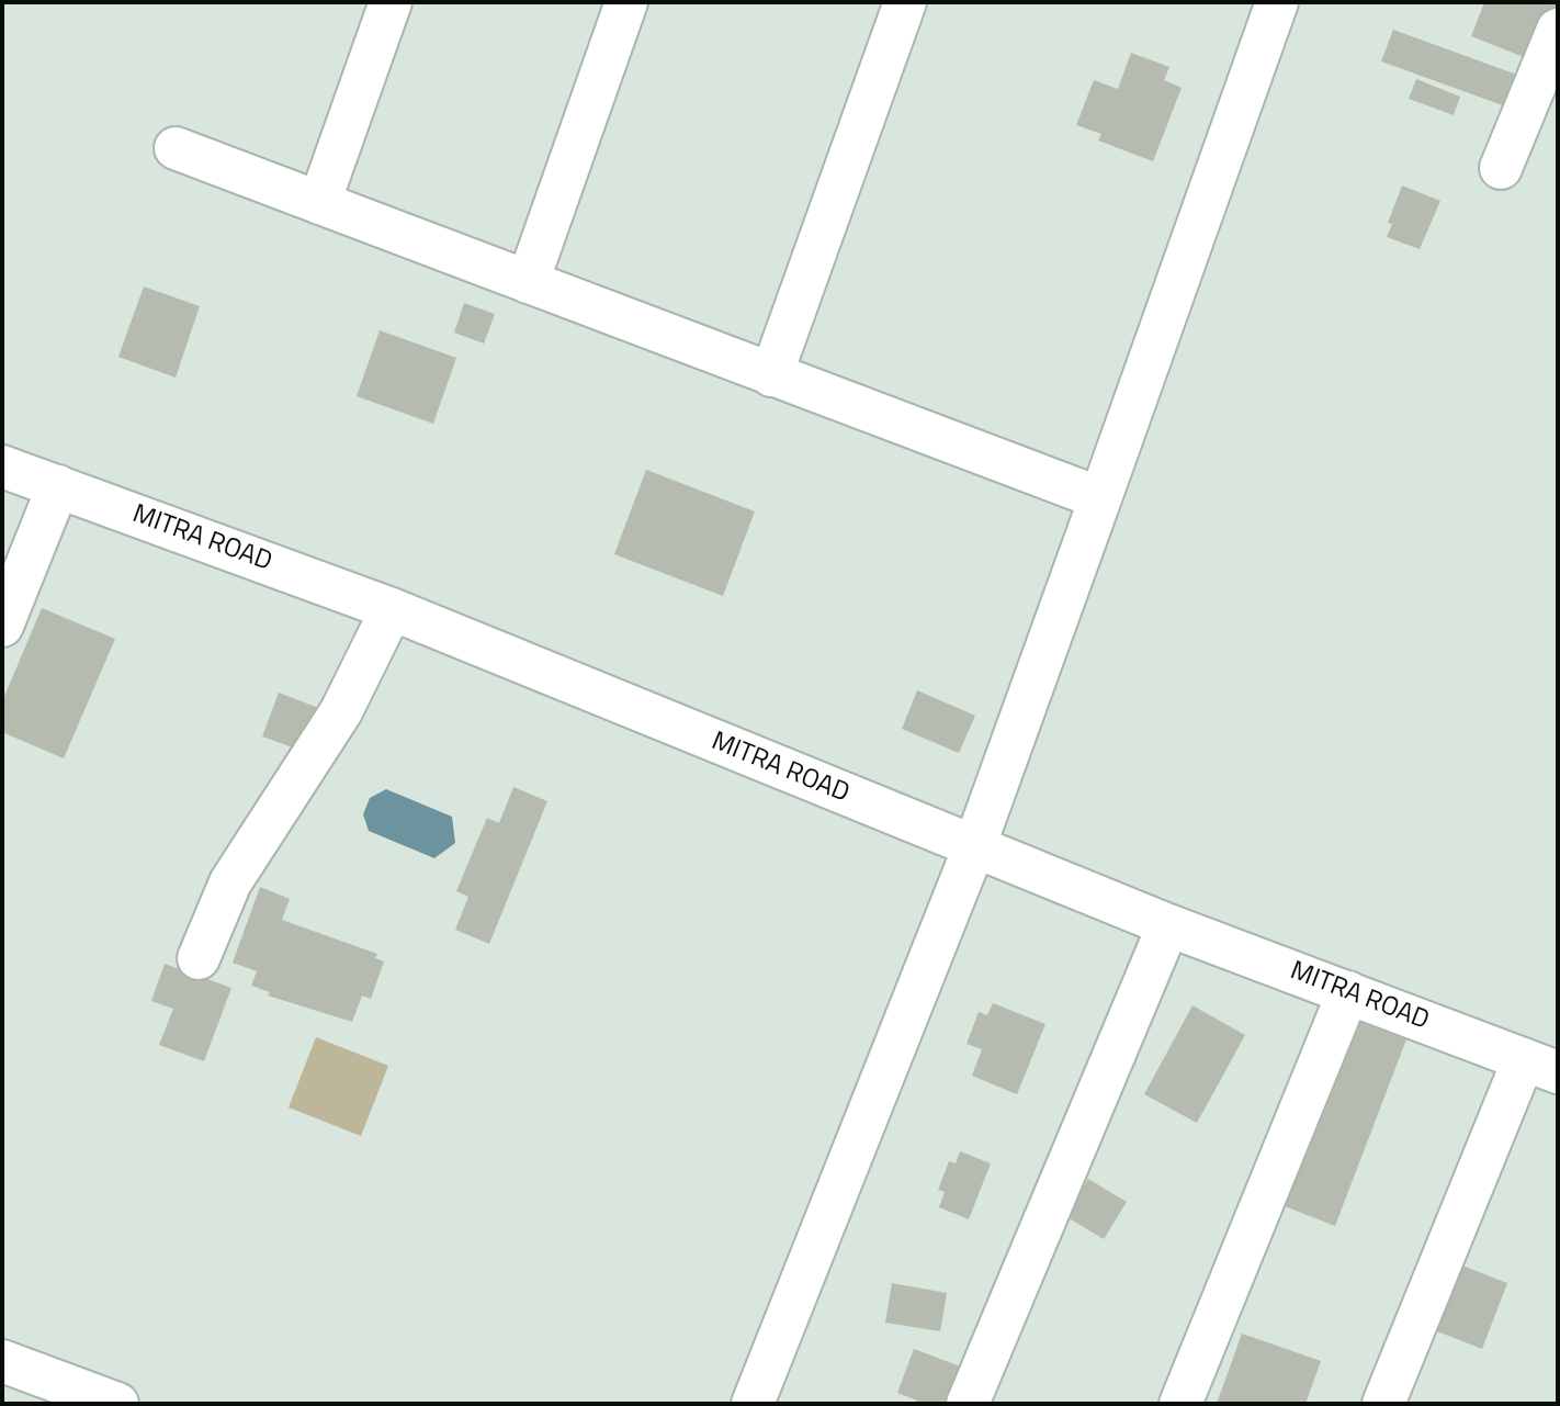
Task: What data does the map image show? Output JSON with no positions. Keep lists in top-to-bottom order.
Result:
{
  "streets": {
    "street": ["MITRA ROAD"]
  }
}
